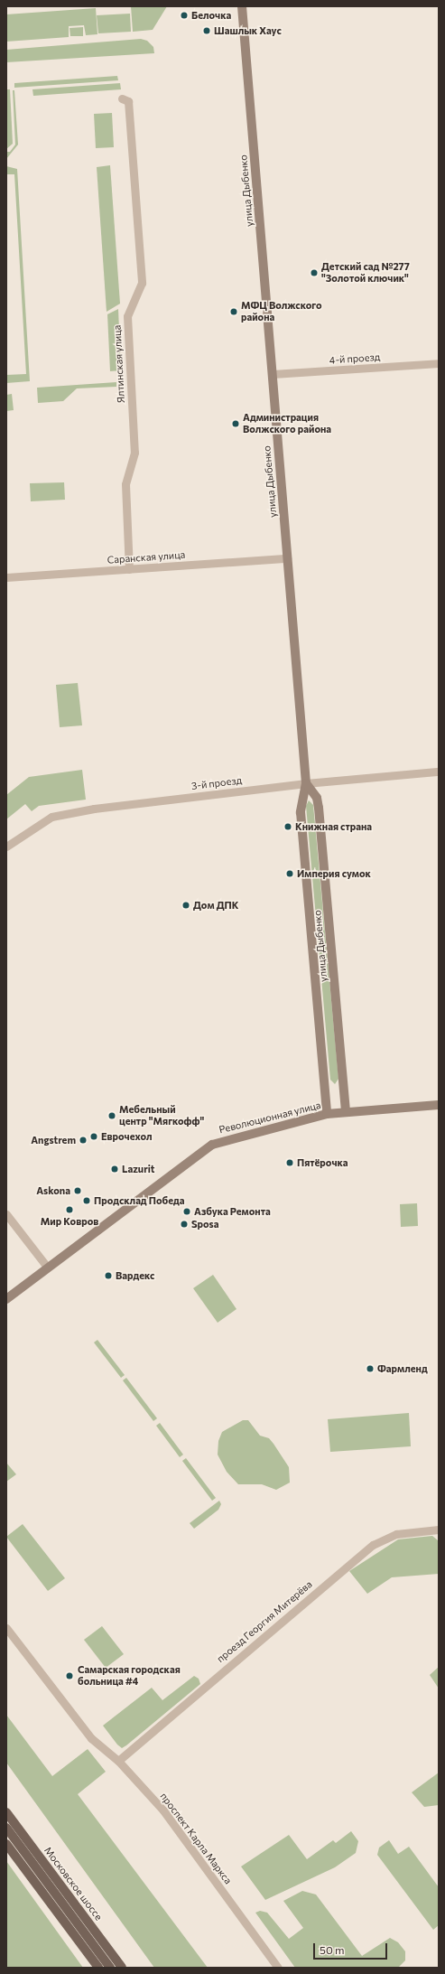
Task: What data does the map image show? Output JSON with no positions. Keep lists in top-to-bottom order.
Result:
{
  "streets": {
    "main road": ["улица Дыбенко", "Революционная улица", "Московское шоссе"],
    "street": [
      "4-й проезд",
      "Ялтинская улица",
      "Саранская улица",
      "3-й проезд",
      "проезд Георгия Митерёва",
      "проспект Карла Маркса"
    ]
  },
  "crossings": [
    ["улица Дыбенко", "4-й проезд"],
    ["улица Дыбенко", "Саранская улица"],
    ["улица Дыбенко", "3-й проезд"],
    ["улица Дыбенко", "Революционная улица"],
    ["Ялтинская улица", "Саранская улица"],
    ["проезд Георгия Митерёва", "проспект Карла Маркса"]
  ],
  "places": [
    "Белочка",
    "Шашлык Хаус",
    "Детский сад №277 \"Золотой ключик\"",
    "МФЦ Волжского района",
    "Администрация Волжского района",
    "Книжная страна",
    "Империя сумок",
    "Дом ДПК",
    "Мебельный центр \"Мягкофф\"",
    "Еврочехол",
    "Angstrem",
    "Пятёрочка",
    "Lazurit",
    "Askona",
    "Продсклад Победа",
    "Мир Ковров",
    "Азбука Ремонта",
    "Sposa",
    "Вардекс",
    "Фармленд",
    "Самарская городская больница #4"
  ],
  "scale_bar": "50 m"
}
